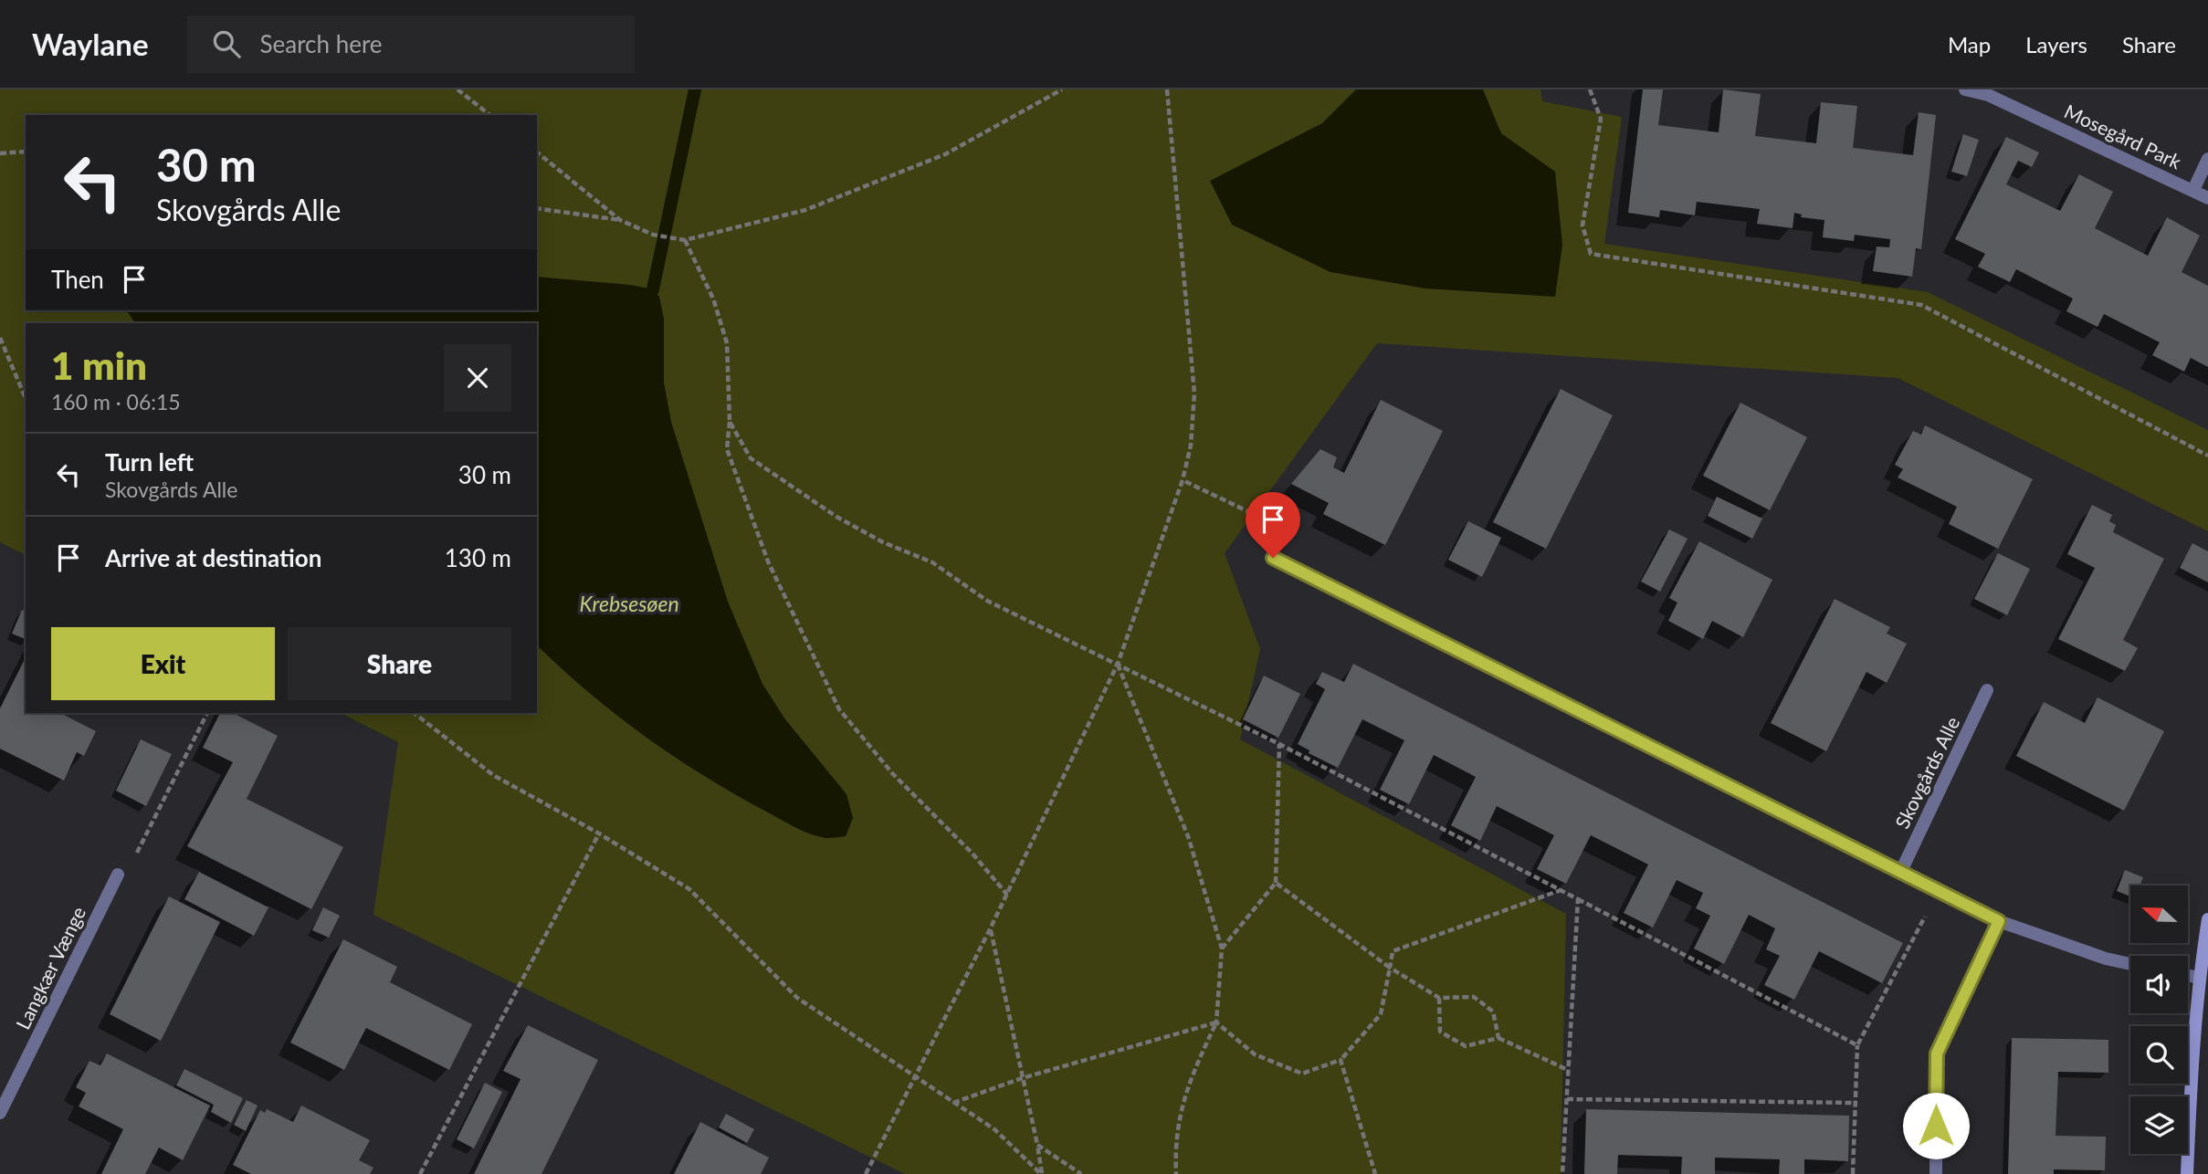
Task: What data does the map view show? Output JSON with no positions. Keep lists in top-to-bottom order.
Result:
{
  "streets": {
    "street": ["Mosegård Park", "Skovgårds Alle", "Langkær Vænge"]
  },
  "water": ["Krebsesøen"],
  "north": "left",
  "page": {
    "header": "Waylane",
    "search": "Search here",
    "nav": ["Map", "Layers", "Share"],
    "turn": ["30 m", "Skovgårds Alle"],
    "then": "Then",
    "heading": ["1 min", "160 m · 06:15"],
    "list": [
      {
        "name": "Turn left",
        "note": "Skovgårds Alle",
        "value": "30 m"
      },
      {
        "name": "Arrive at destination",
        "value": "130 m"
      }
    ],
    "buttons": ["Exit", "Share"]
  }
}
